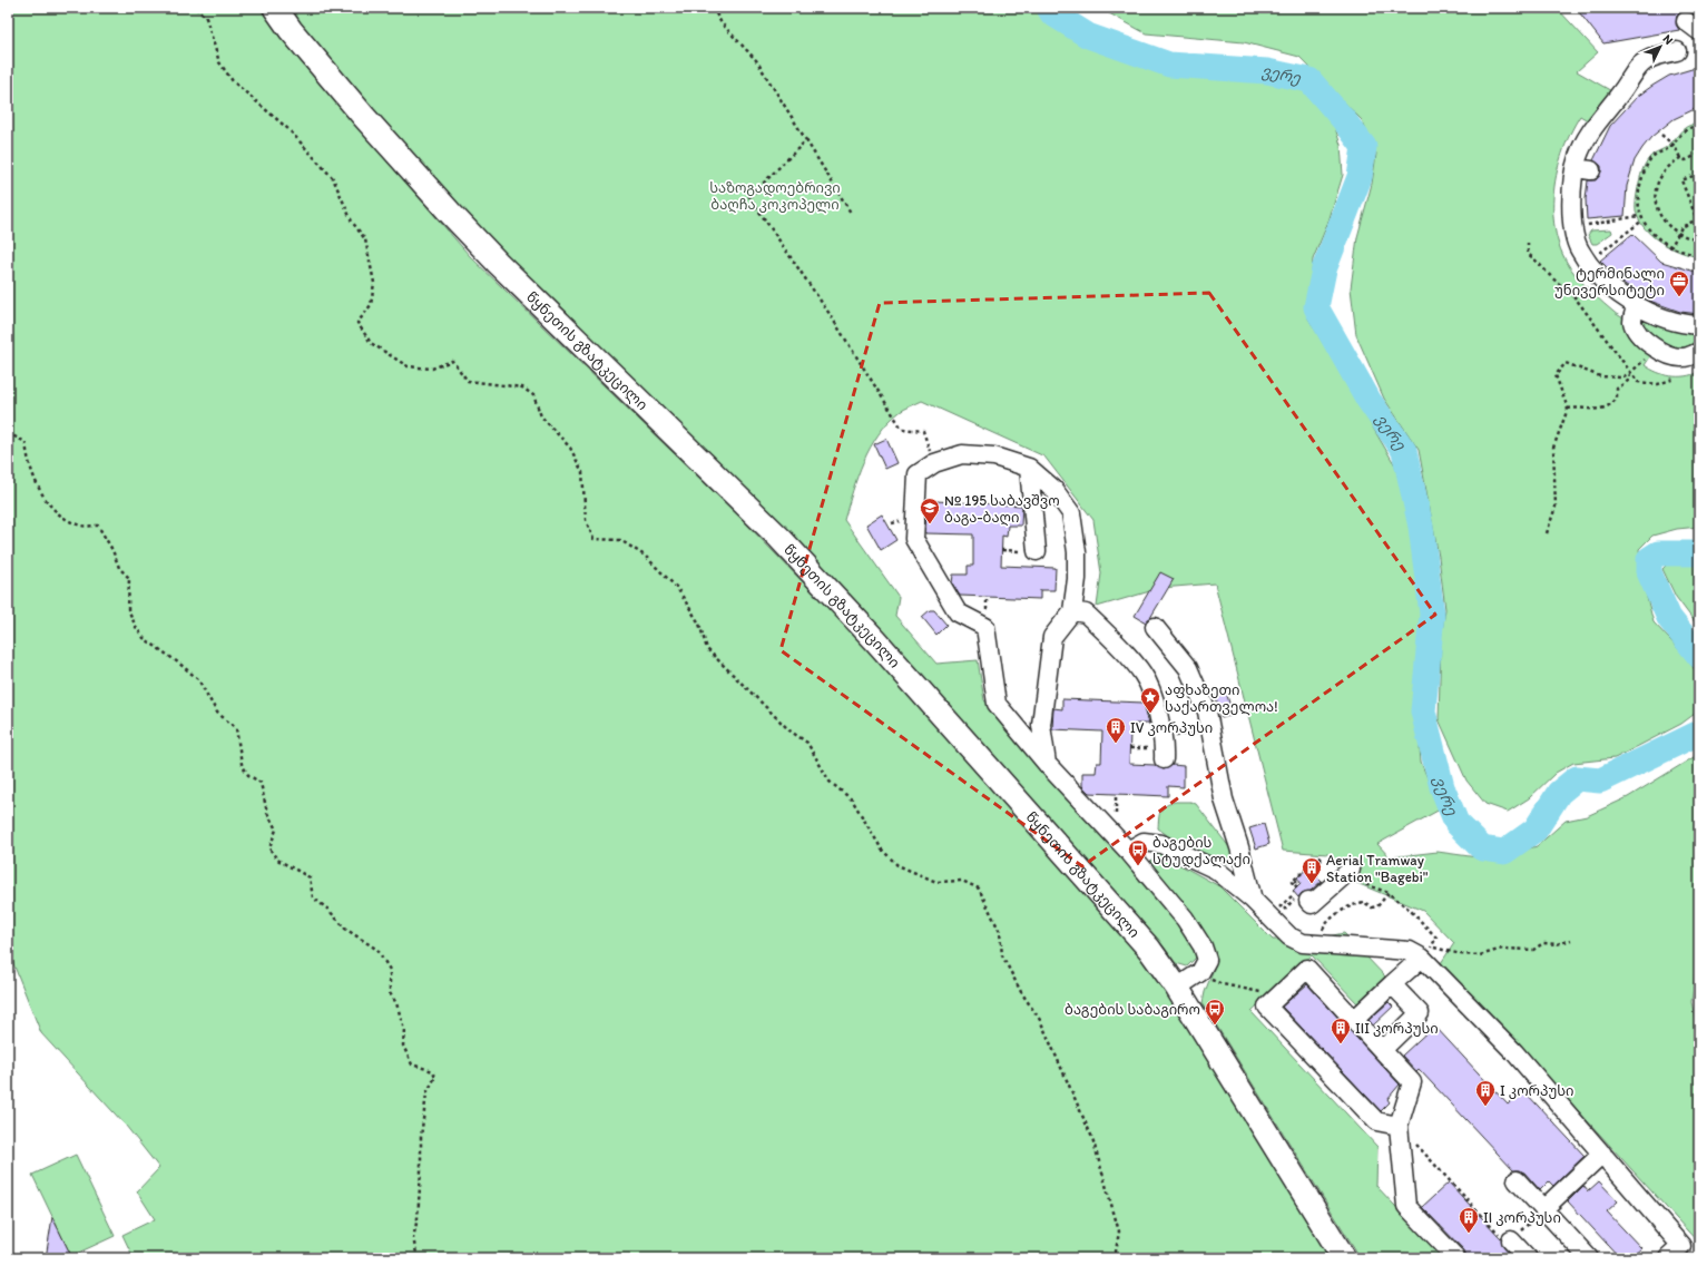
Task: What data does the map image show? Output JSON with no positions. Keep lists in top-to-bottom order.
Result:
{
  "streets": {
    "main road": ["წყნეთის გზატკეცილი"]
  },
  "water": ["ვერე"],
  "parks": ["საზოგადოებრივი ბაღჩა კოკოპელი"],
  "places": {
    "office": ["ტერმინალი უნივერსიტეტი"],
    "school or university": ["№ 195 საბავშვო ბაგა-ბაღი"],
    "place": ["აფხაზეთი საქართველოა!"],
    "building": [
      "IV კორპუსი",
      "Aerial Tramway Station \"Bagebi\"",
      "III კორპუსი",
      "I კორპუსი",
      "II კორპუსი"
    ],
    "bus stop": ["ბაგების სტუდქალაქი", "ბაგების საბაგირო"]
  },
  "north": "top right"
}
